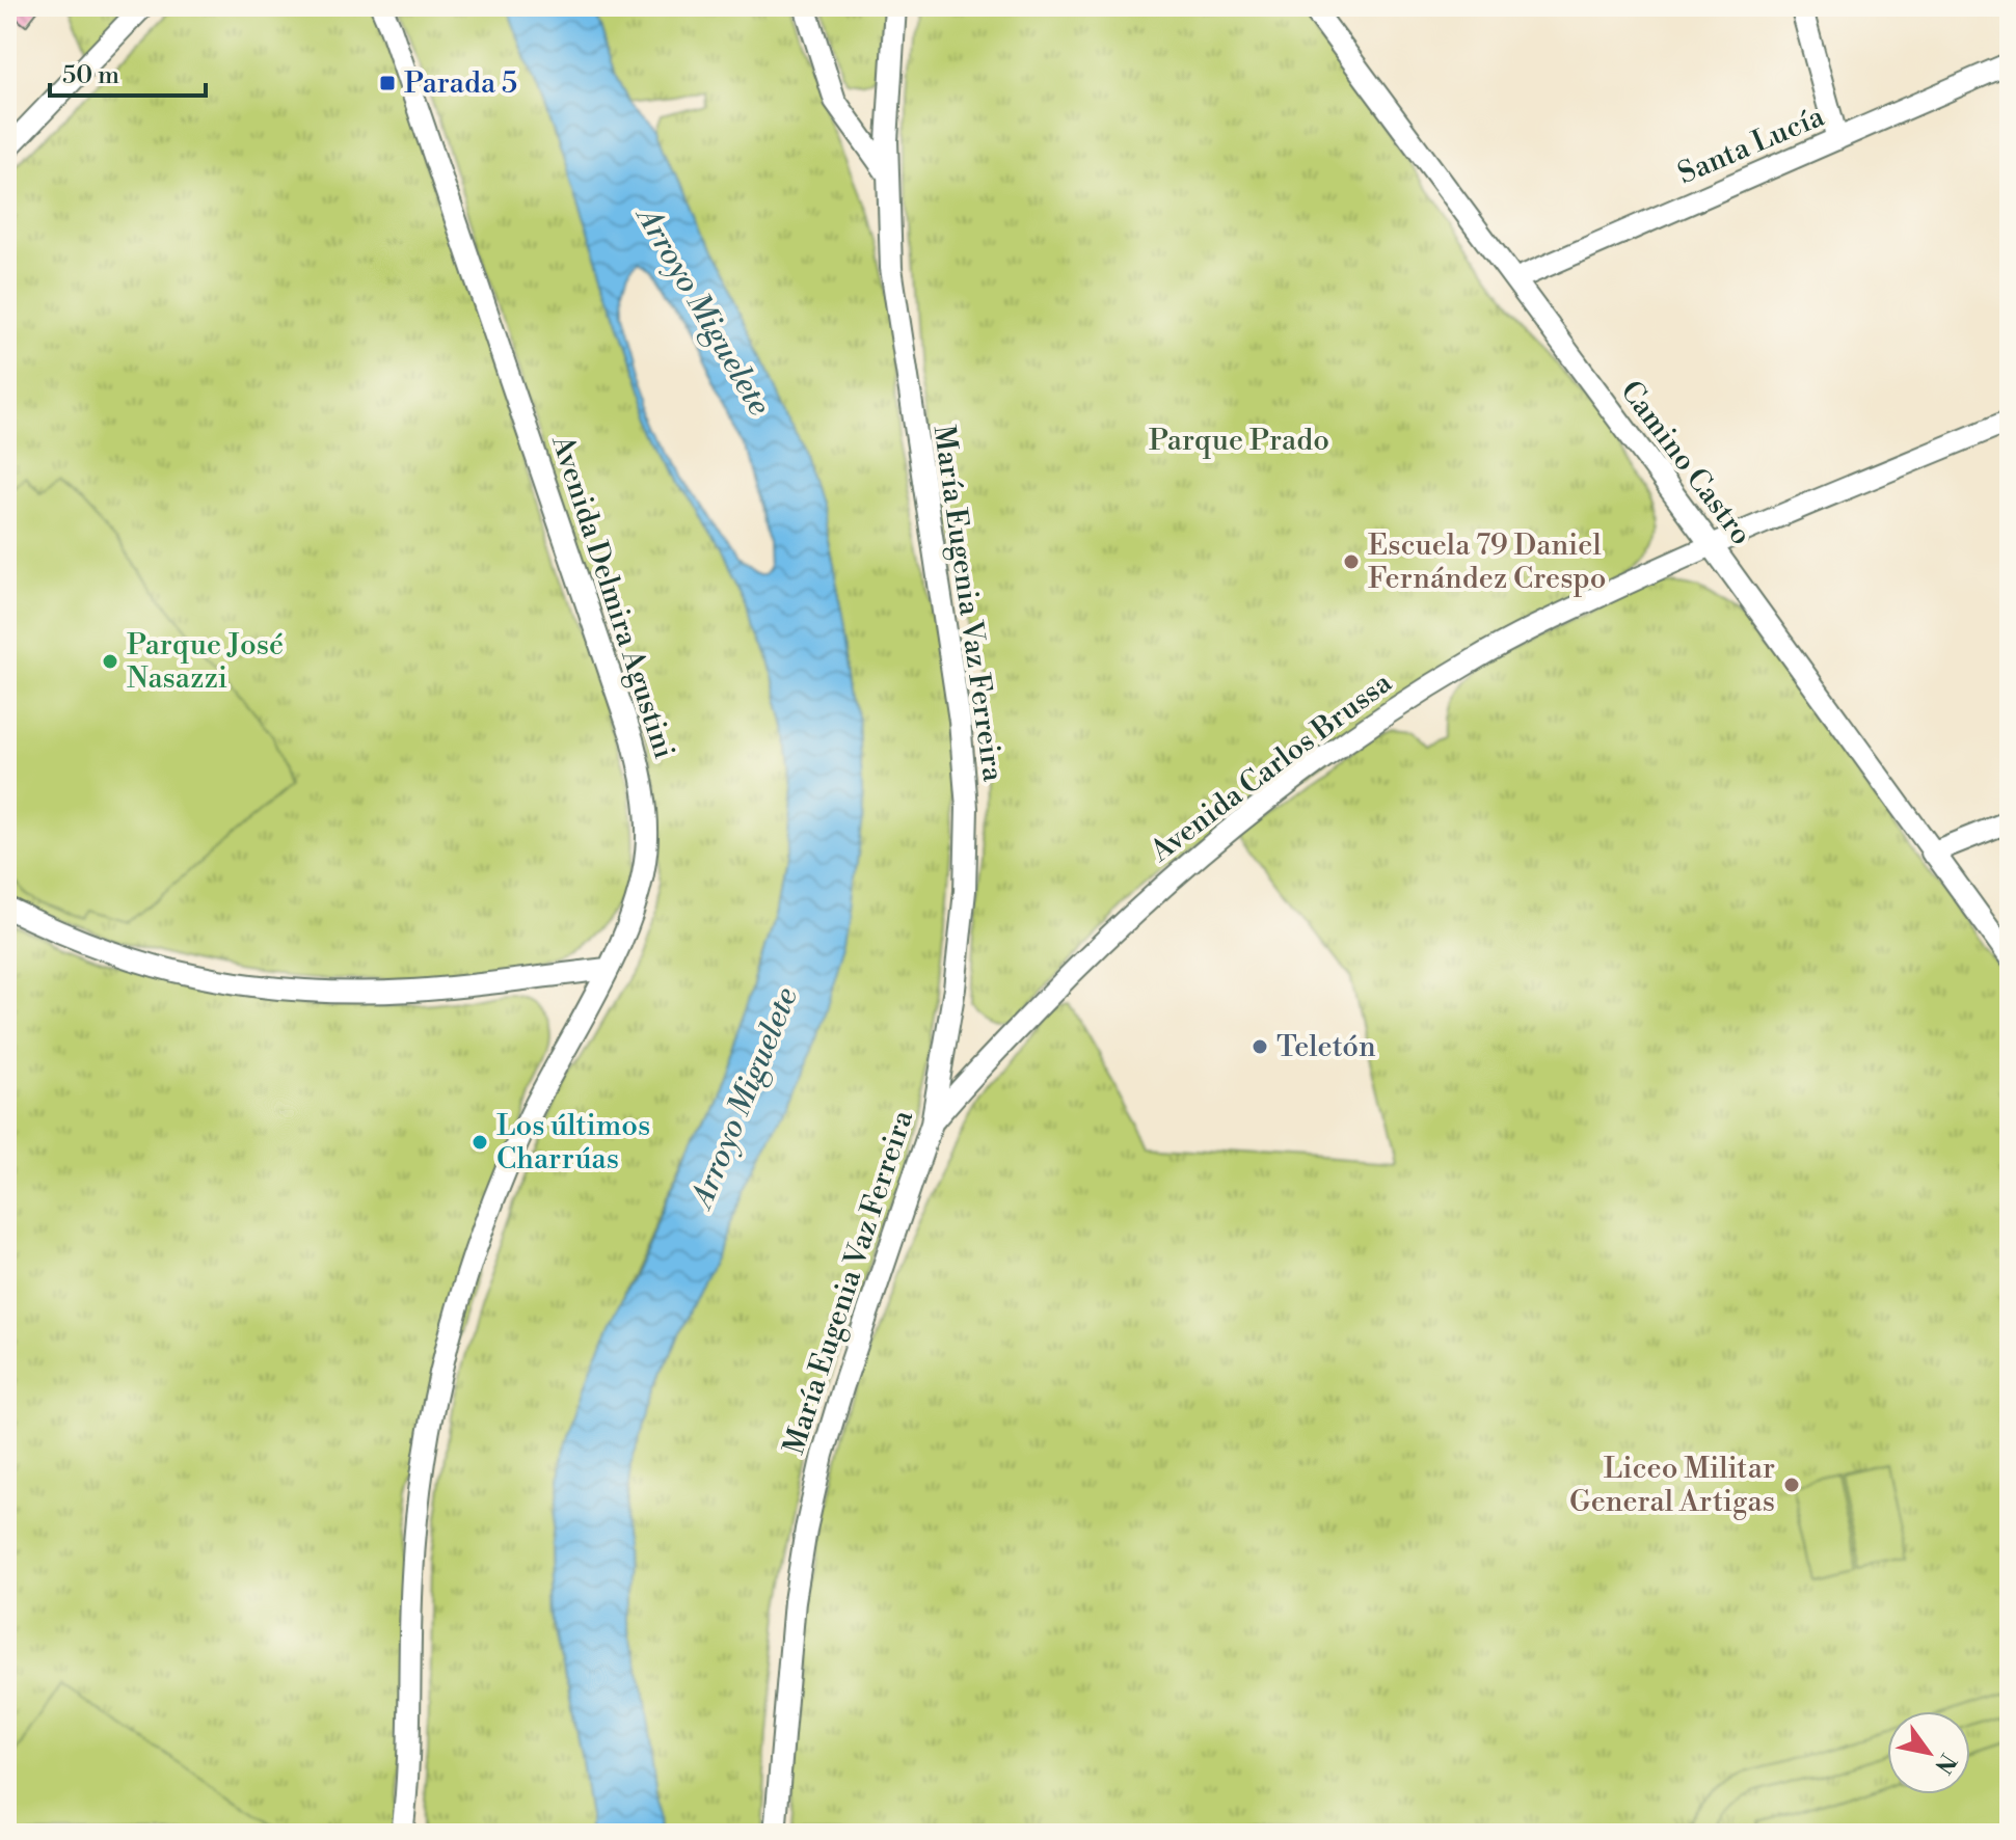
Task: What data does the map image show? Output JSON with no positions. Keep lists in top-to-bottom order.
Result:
{
  "streets": {
    "street": [
      "Santa Lucía",
      "Camino Castro",
      "Avenida Delmira Agustini",
      "María Eugenia Vaz Ferreira",
      "Avenida Carlos Brussa"
    ]
  },
  "crossings": [
    ["Santa Lucía", "Camino Castro"],
    ["Camino Castro", "Avenida Carlos Brussa"],
    ["María Eugenia Vaz Ferreira", "Avenida Carlos Brussa"]
  ],
  "water": ["Arroyo Miguelete"],
  "parks": ["Parque Prado"],
  "places": {
    "transit": ["Parada 5"],
    "other": [
      "Escuela 79 Daniel Fernández Crespo",
      "Parque José Nasazzi",
      "Teletón",
      "Los últimos Charrúas",
      "Liceo Militar General Artigas"
    ]
  },
  "scale_bar": "50 m",
  "north": "bottom right"
}
